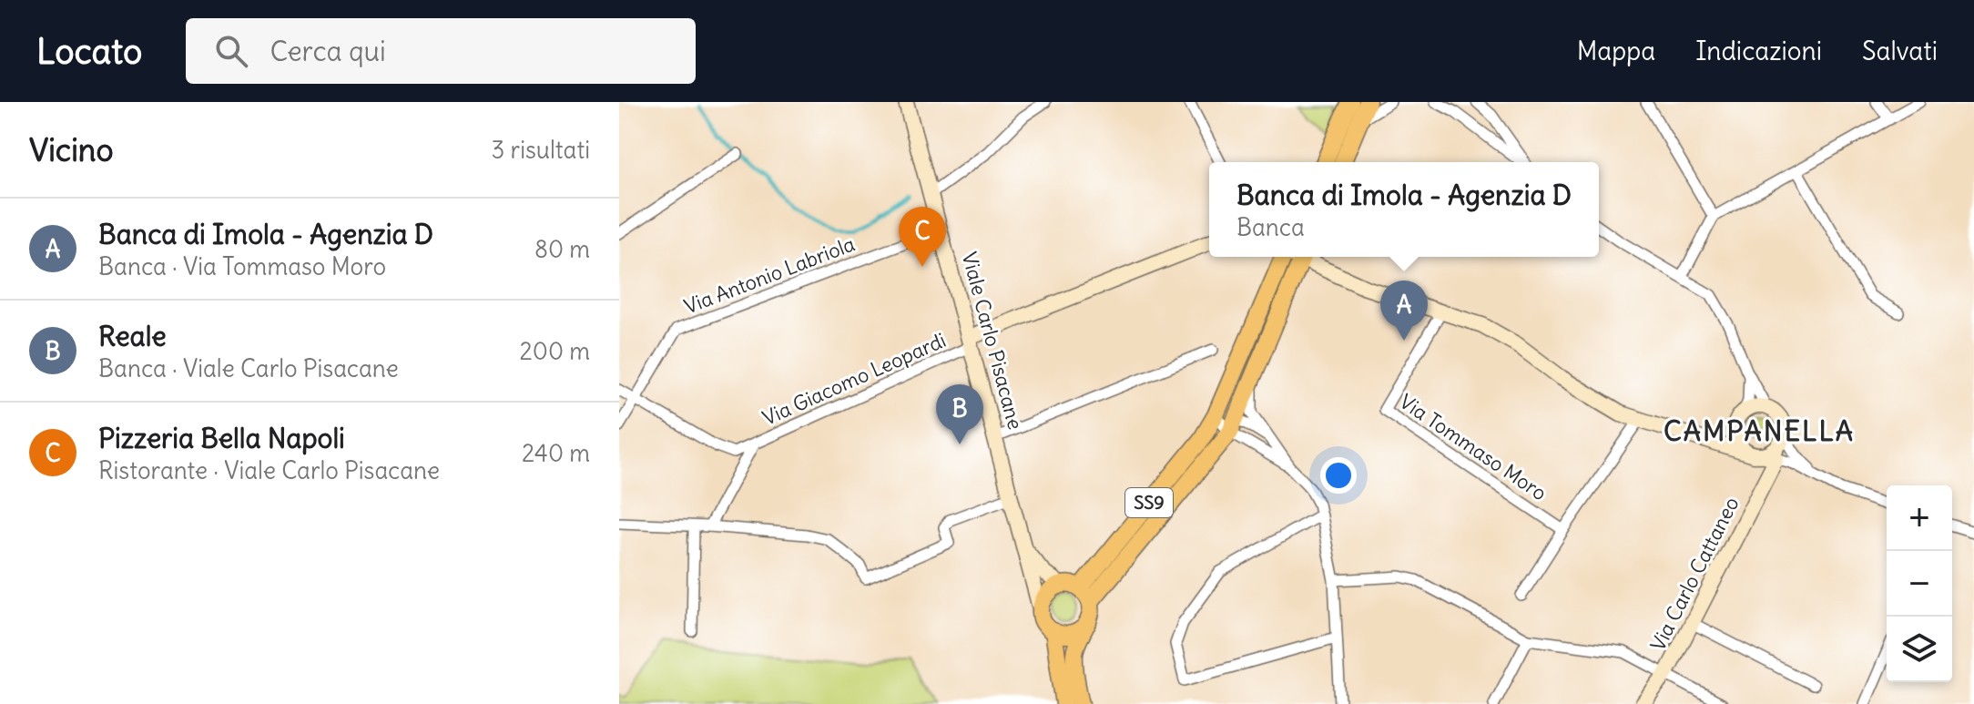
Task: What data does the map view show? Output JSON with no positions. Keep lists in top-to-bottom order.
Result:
{
  "streets": {
    "main road": ["Viale Carlo Pisacane", "SS9"],
    "street": [
      "Via Antonio Labriola",
      "Via Giacomo Leopardi",
      "Via Tommaso Moro",
      "Via Carlo Cattaneo"
    ]
  },
  "crossings": [
    ["Via Antonio Labriola", "Viale Carlo Pisacane"],
    ["Via Antonio Labriola", "Via Giacomo Leopardi"],
    ["Viale Carlo Pisacane", "Via Giacomo Leopardi"],
    ["Viale Carlo Pisacane", "SS9"]
  ],
  "districts": ["CAMPANELLA"],
  "page": {
    "header": "Locato",
    "search": "Cerca qui",
    "nav": ["Mappa", "Indicazioni", "Salvati"],
    "heading": ["Vicino", "3 risultati"],
    "popup": ["Banca di Imola - Agenzia D", "Banca"],
    "list": [
      {
        "mark": "A",
        "name": "Banca di Imola - Agenzia D",
        "note": "Banca · Via Tommaso Moro",
        "value": "80 m"
      },
      {
        "mark": "B",
        "name": "Reale",
        "note": "Banca · Viale Carlo Pisacane",
        "value": "200 m"
      },
      {
        "mark": "C",
        "name": "Pizzeria Bella Napoli",
        "note": "Ristorante · Viale Carlo Pisacane",
        "value": "240 m"
      }
    ],
    "pins": ["C", "A", "B"],
    "map_buttons": ["+", "−"]
  }
}
